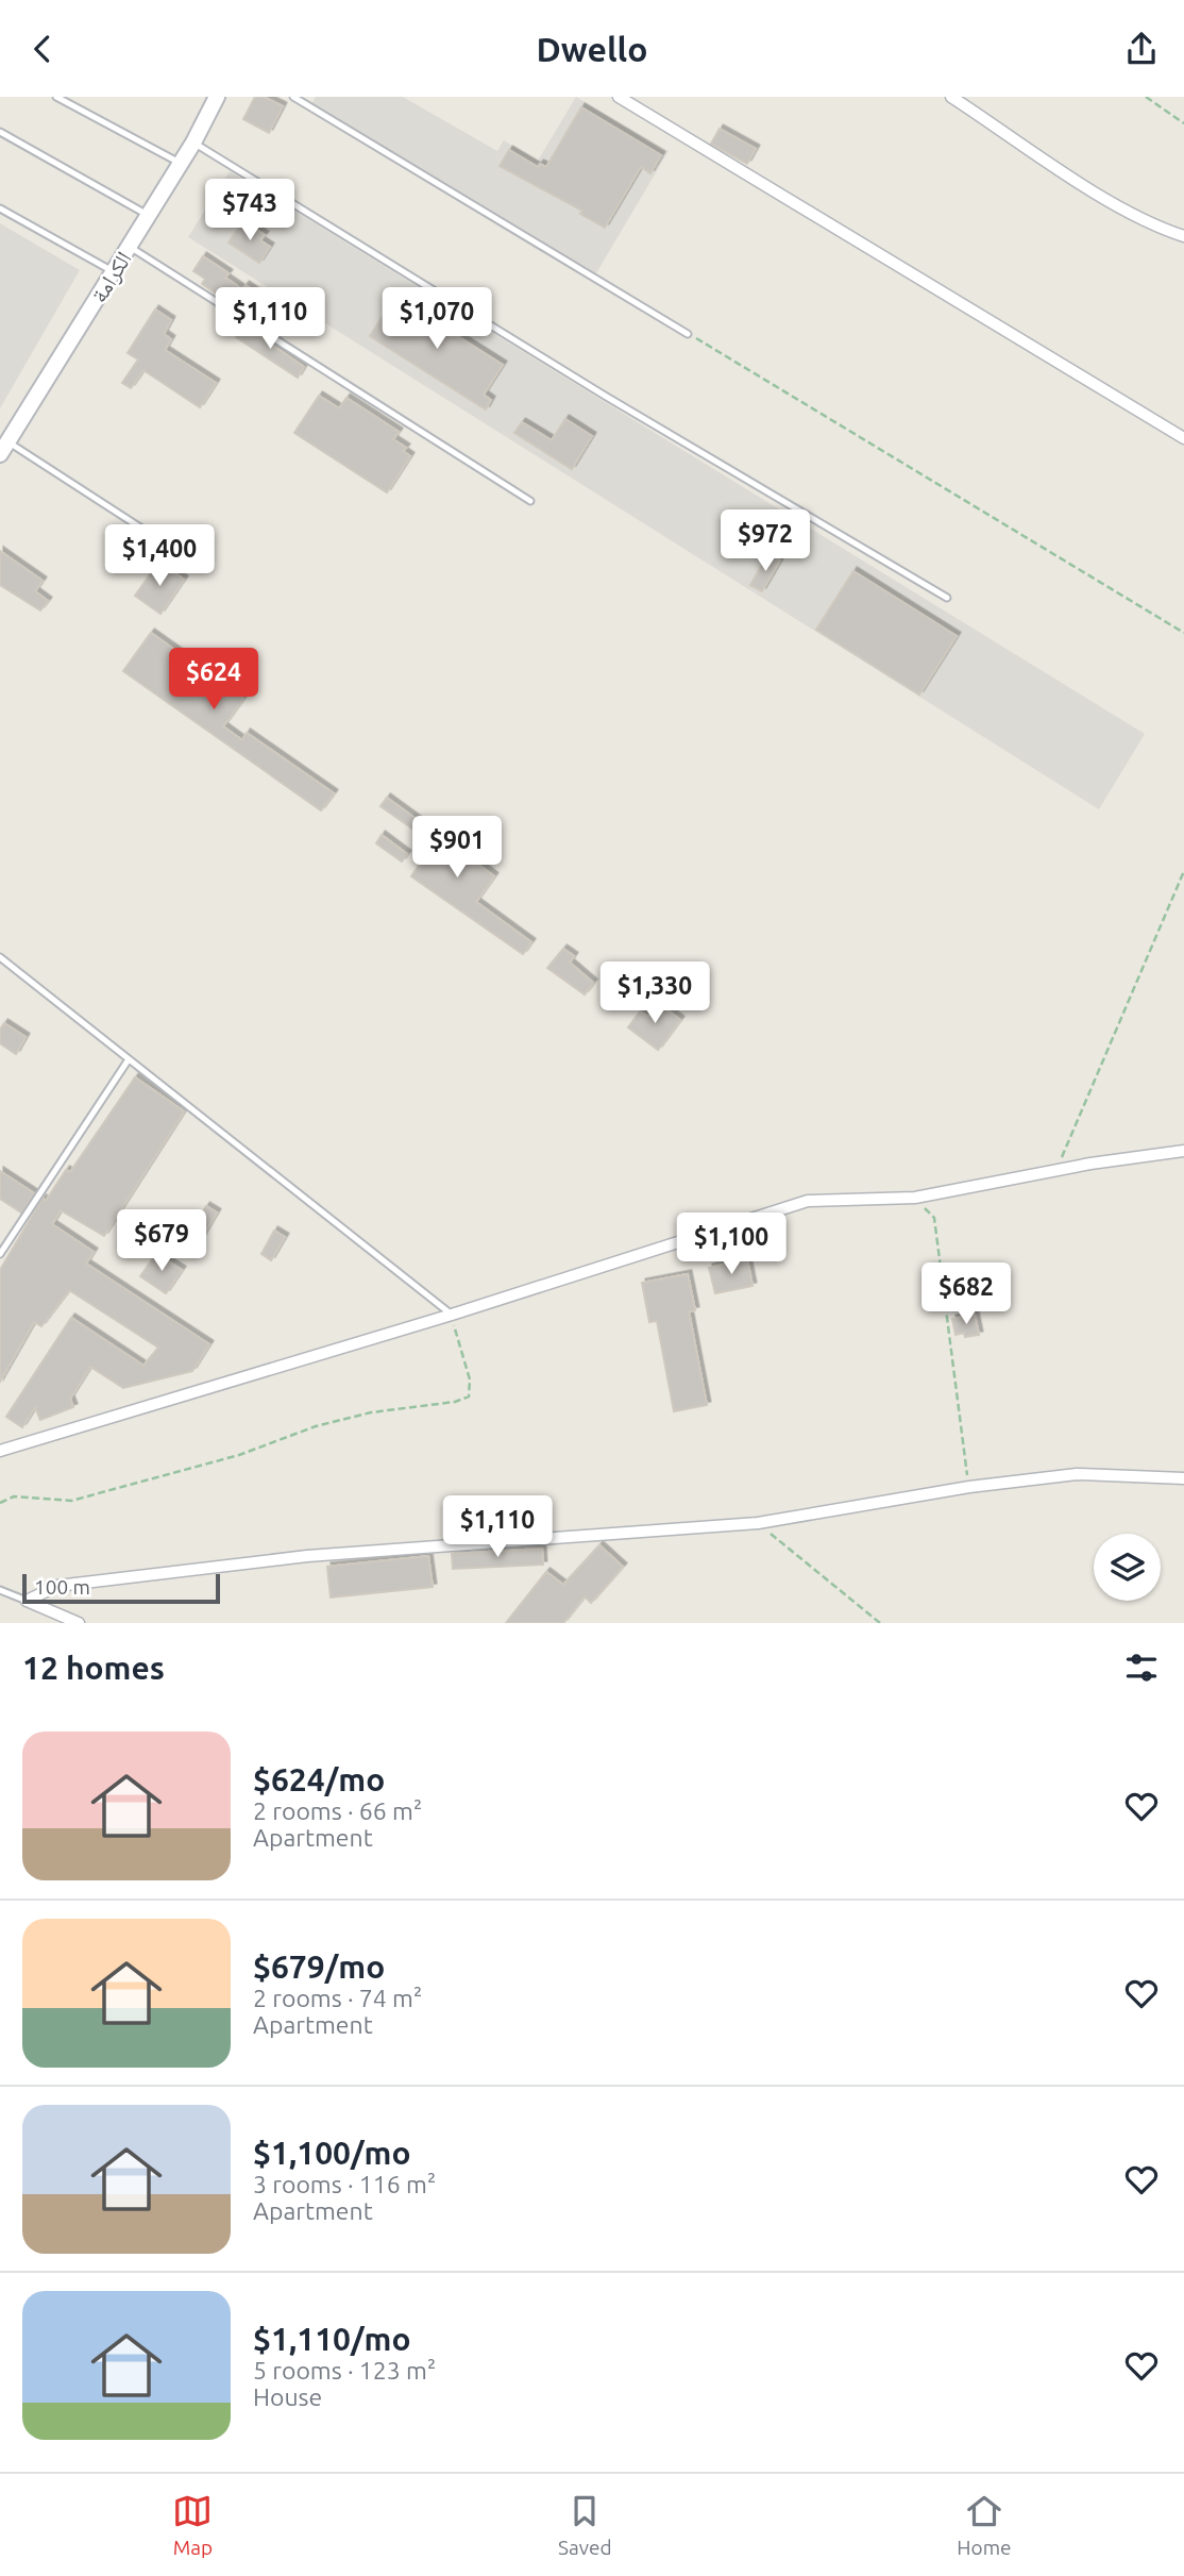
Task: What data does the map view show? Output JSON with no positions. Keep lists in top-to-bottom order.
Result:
{
  "streets": {
    "main road": ["الكرامة"]
  },
  "scale_bar": "100 m",
  "page": {
    "header": "Dwello",
    "price": [
      "$743",
      "$1,110",
      "$1,070",
      "$972",
      "$1,400",
      "$624",
      "$901",
      "$1,330",
      "$679",
      "$1,100",
      "$682",
      "$1,110"
    ],
    "scale": "100 m",
    "heading": "12 homes",
    "list": [
      {
        "name": "$624/mo",
        "note": "2 rooms · 66 m² · Apartment"
      },
      {
        "name": "$679/mo",
        "note": "2 rooms · 74 m² · Apartment"
      },
      {
        "name": "$1,100/mo",
        "note": "3 rooms · 116 m² · Apartment"
      },
      {
        "name": "$1,110/mo",
        "note": "5 rooms · 123 m² · House"
      }
    ],
    "tabs": ["Map", "Saved", "Home"]
  }
}
